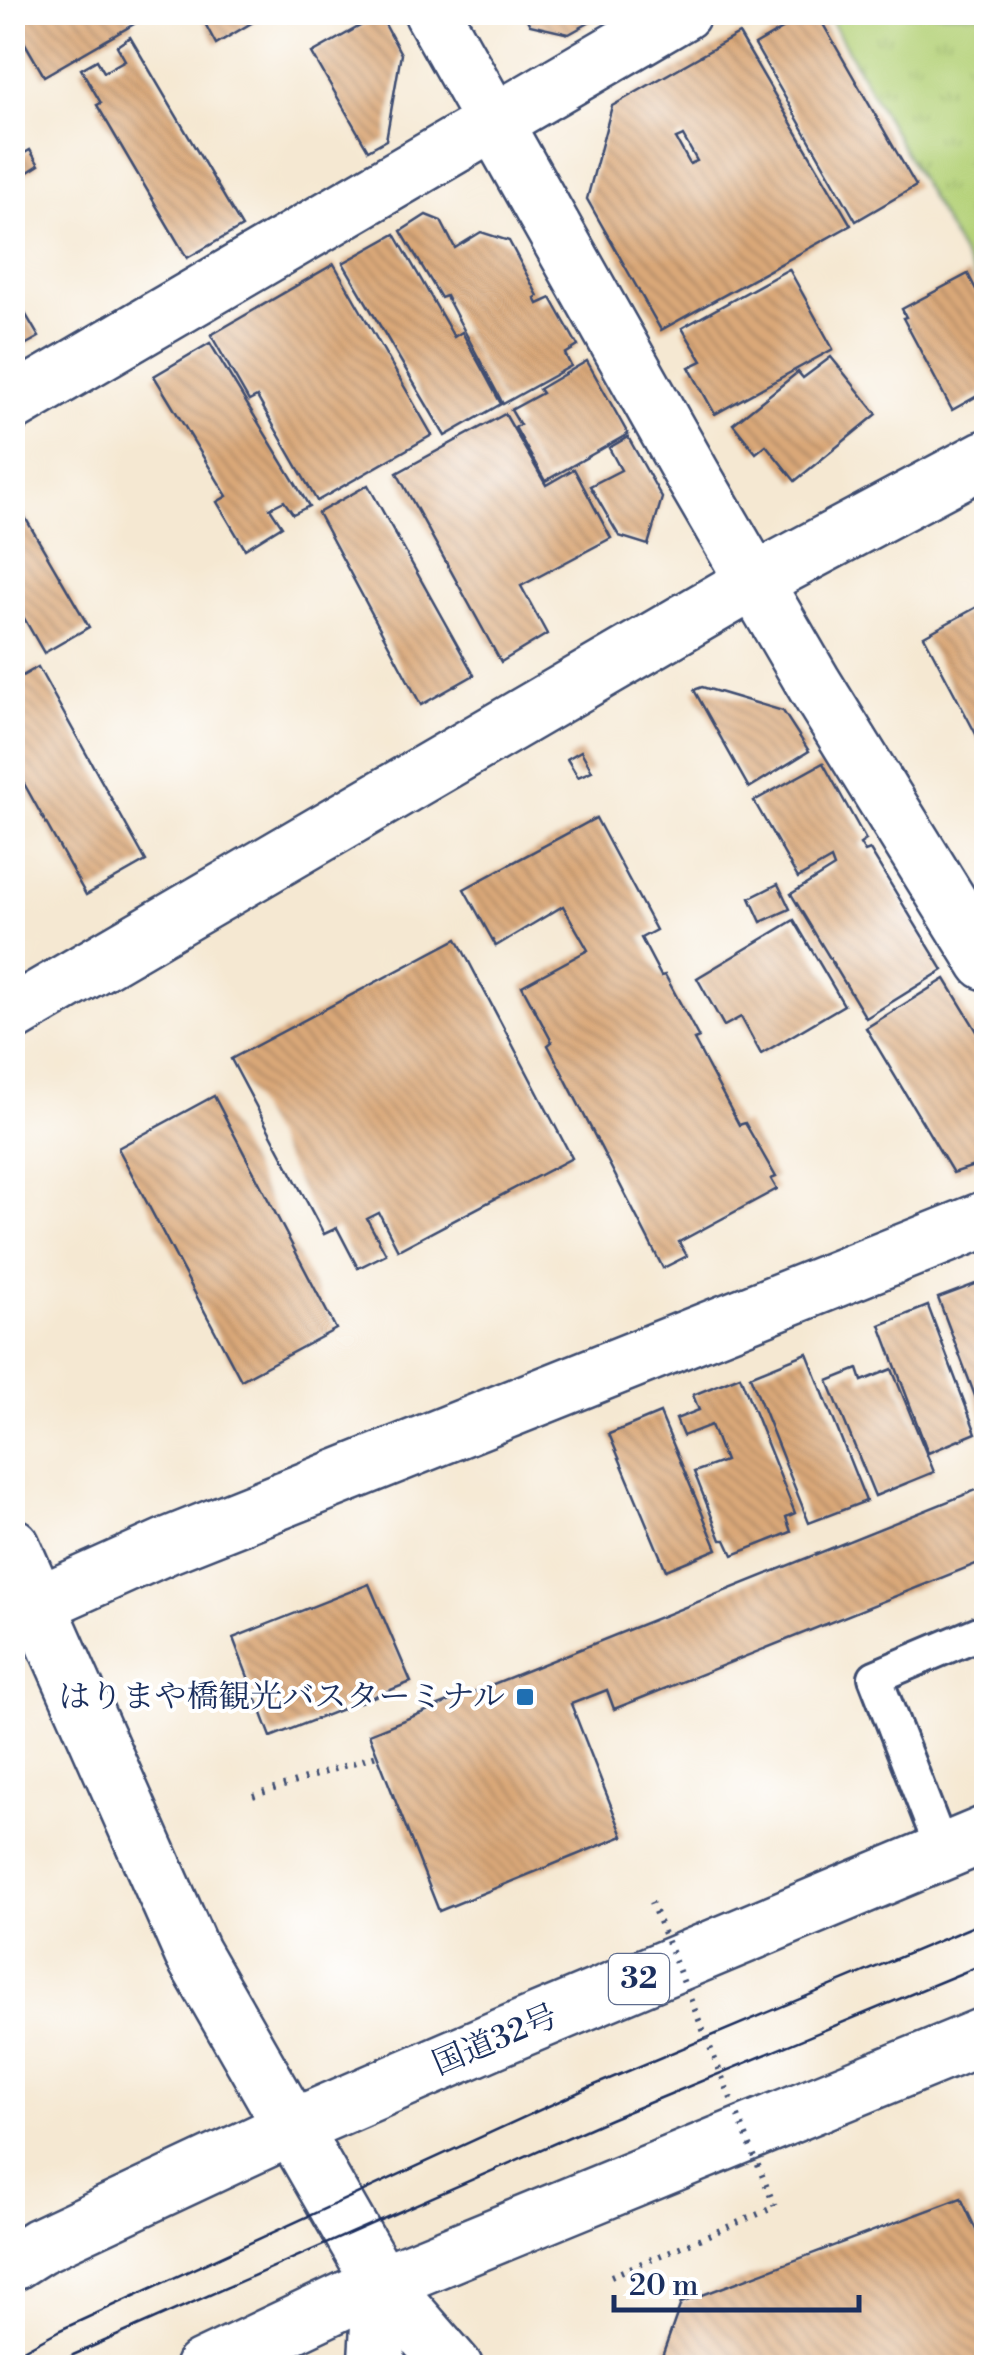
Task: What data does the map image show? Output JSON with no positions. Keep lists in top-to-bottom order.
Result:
{
  "streets": {
    "main road": ["32", "国道32号"]
  },
  "places": {
    "transit": ["はりまや橋観光バスターミナル"]
  },
  "scale_bar": "20 m"
}
